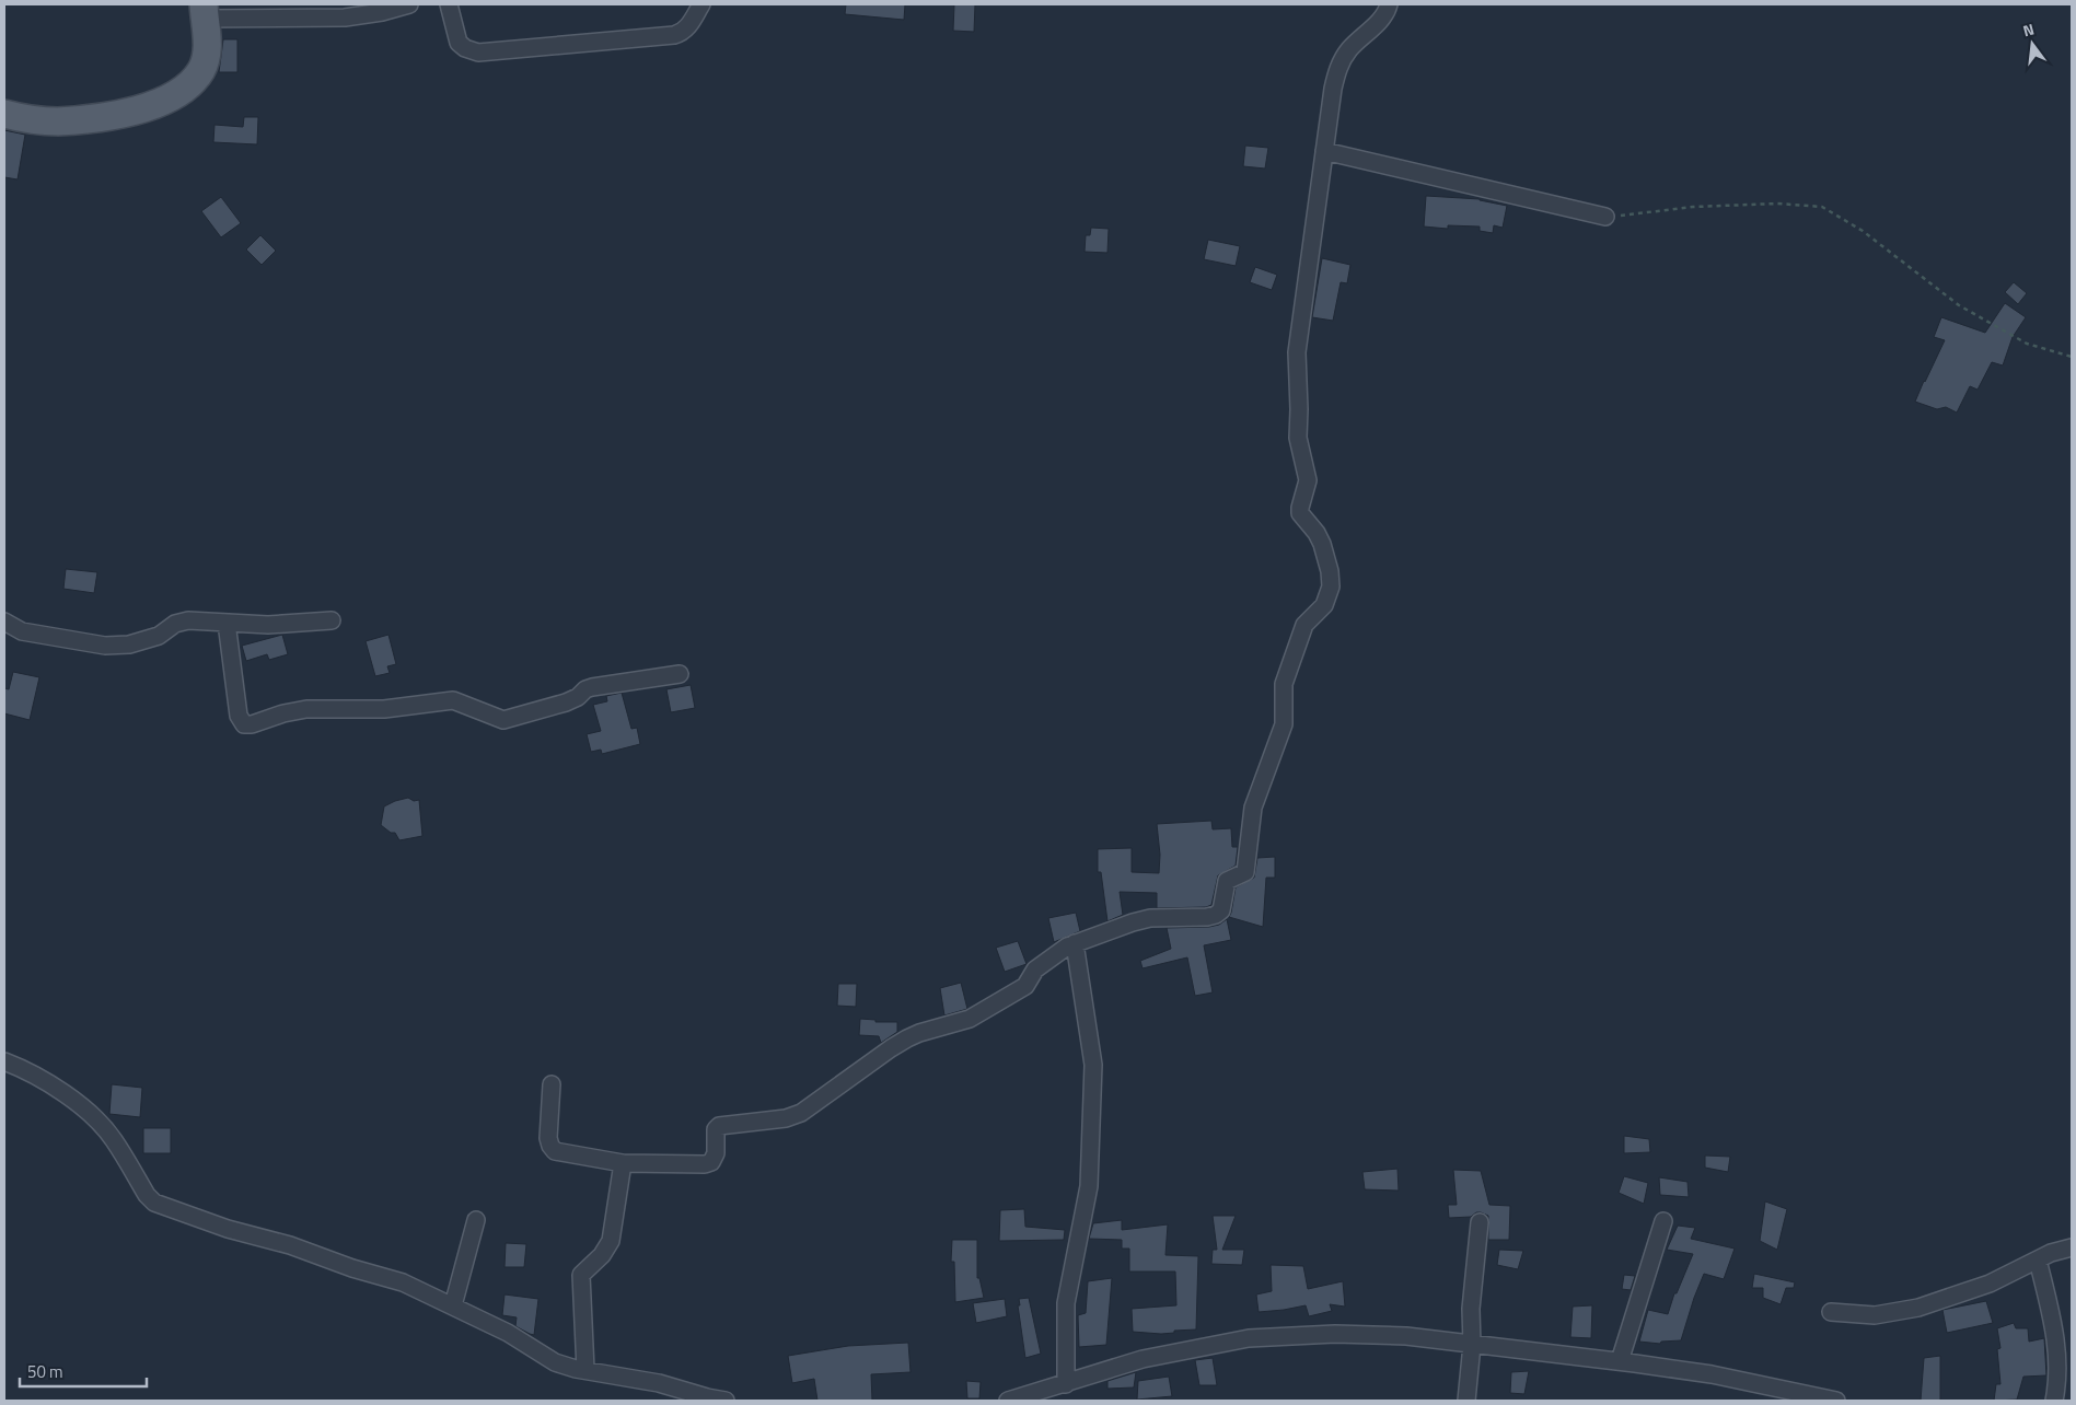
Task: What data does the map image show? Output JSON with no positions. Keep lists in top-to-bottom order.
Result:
{
  "scale_bar": "50 m",
  "north": "top"
}
